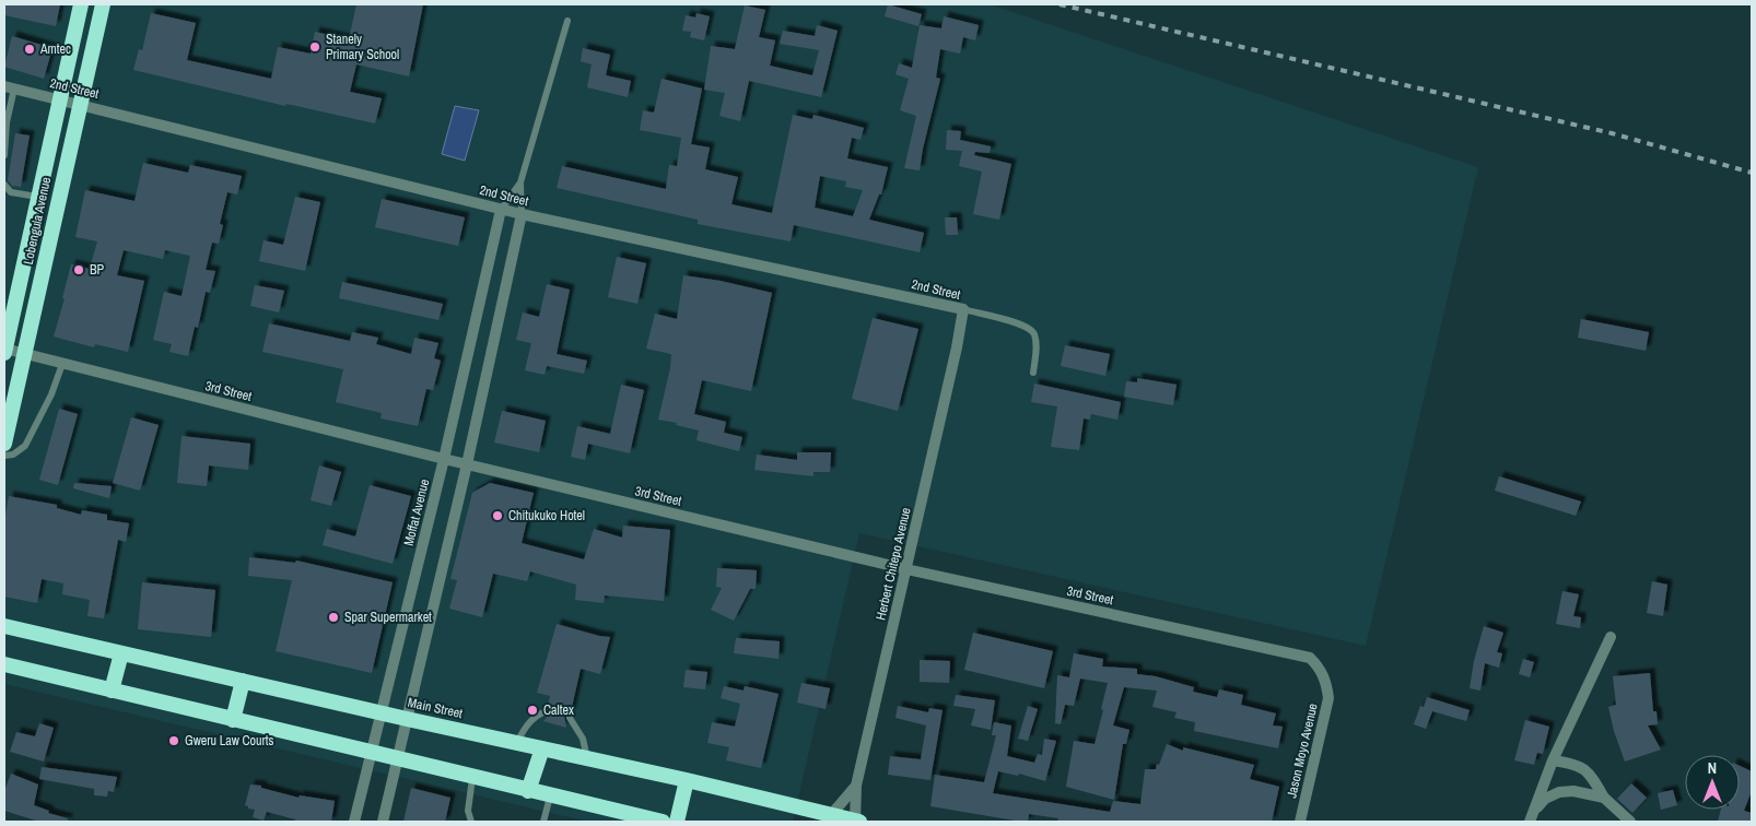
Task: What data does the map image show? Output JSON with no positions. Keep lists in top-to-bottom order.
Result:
{
  "streets": {
    "highway": ["Lobengula Avenue", "Main Street"],
    "street": [
      "2nd Street",
      "3rd Street",
      "Moffat Avenue",
      "Herbert Chitepo Avenue",
      "Jason Moyo Avenue"
    ]
  },
  "crossings": [
    ["2nd Street", "Lobengula Avenue"],
    ["2nd Street", "Moffat Avenue"],
    ["2nd Street", "Herbert Chitepo Avenue"],
    ["Lobengula Avenue", "3rd Street"],
    ["3rd Street", "Moffat Avenue"],
    ["3rd Street", "Herbert Chitepo Avenue"],
    ["3rd Street", "Jason Moyo Avenue"],
    ["Moffat Avenue", "Main Street"],
    ["Herbert Chitepo Avenue", "Main Street"]
  ],
  "places": [
    "Stanely Primary School",
    "Amtec",
    "BP",
    "Chitukuko Hotel",
    "Spar Supermarket",
    "Caltex",
    "Gweru Law Courts"
  ],
  "north": "top"
}
